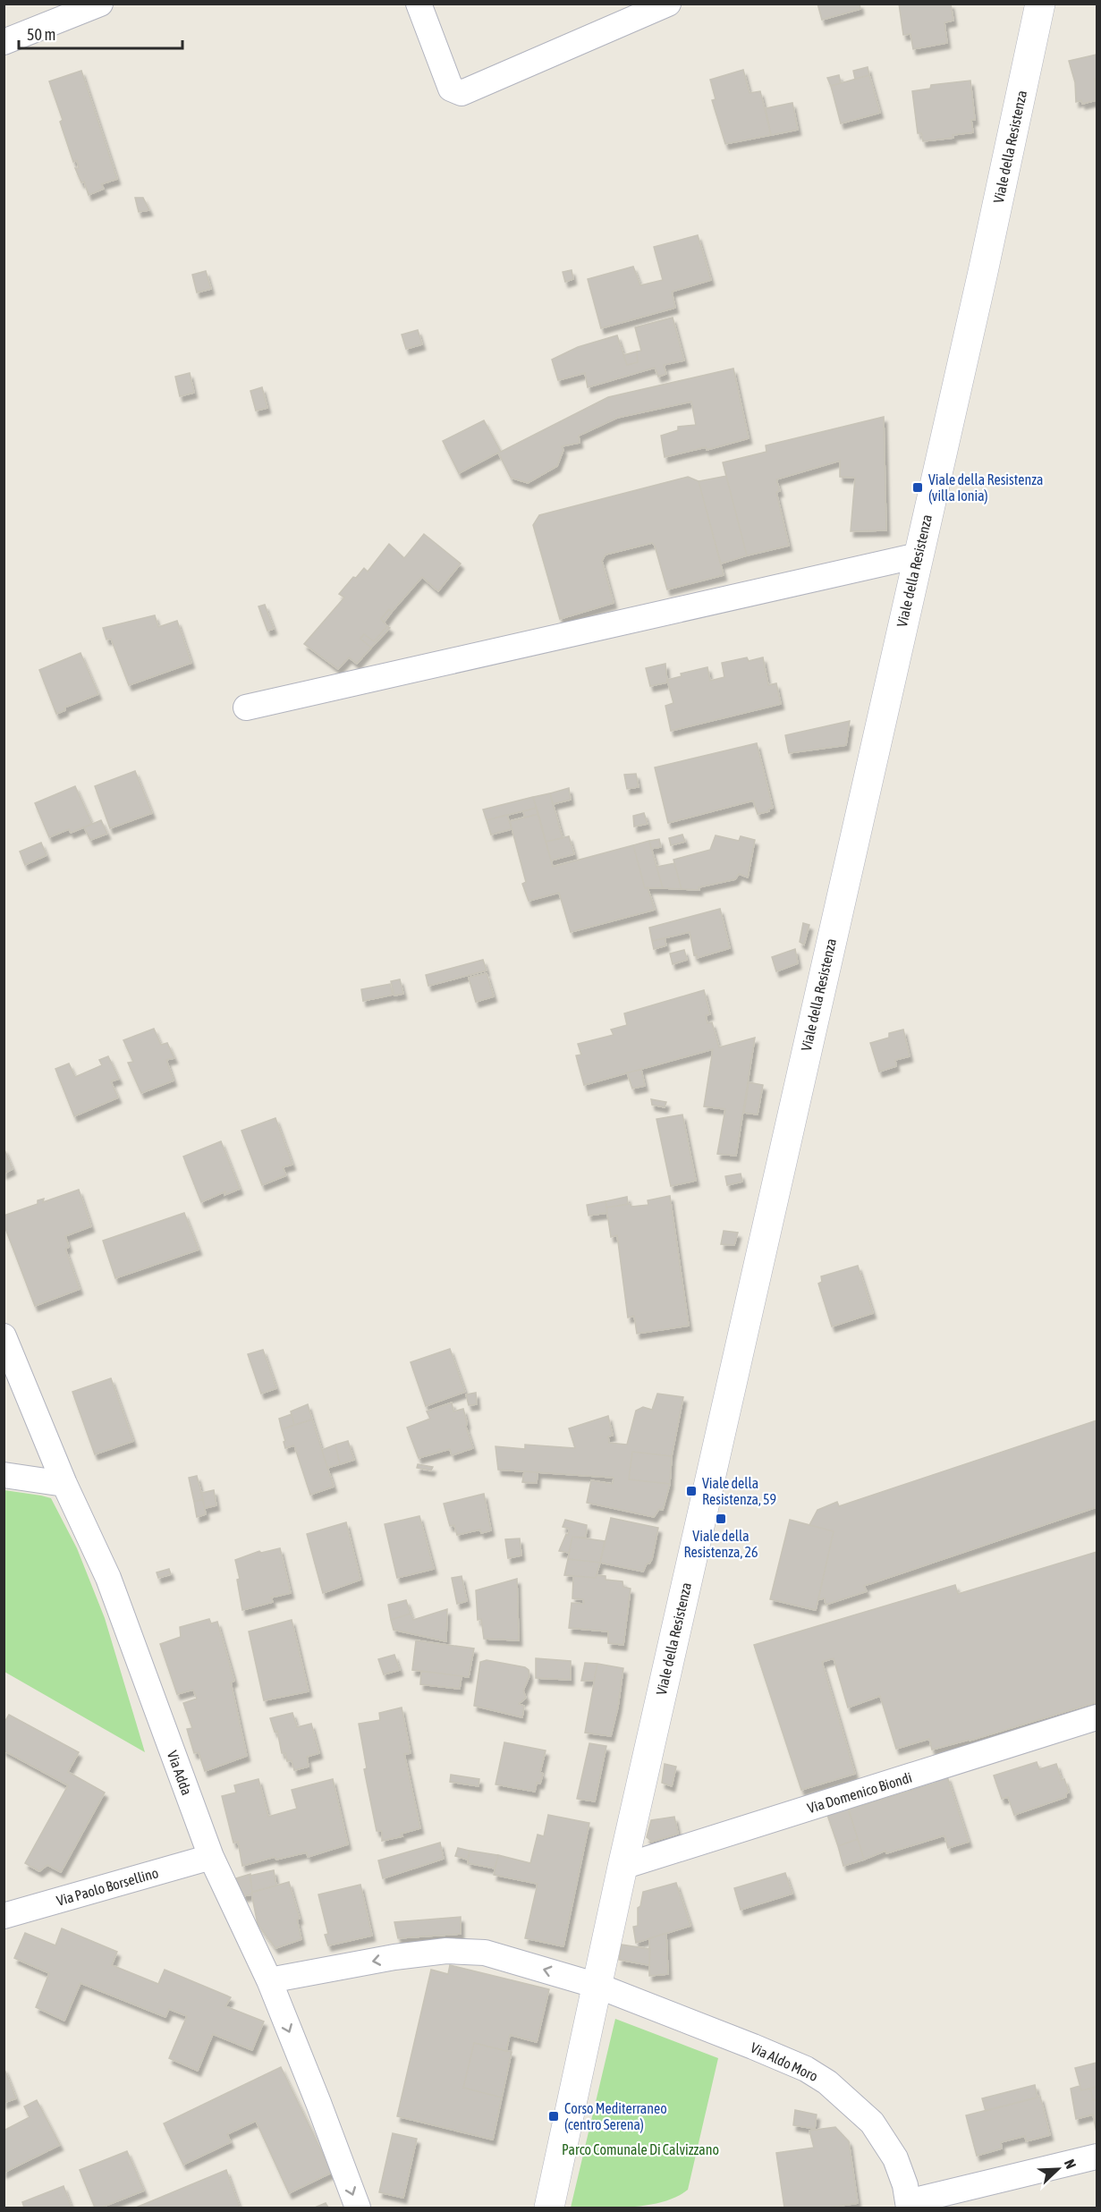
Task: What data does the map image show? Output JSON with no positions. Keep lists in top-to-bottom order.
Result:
{
  "streets": {
    "main road": ["Viale della Resistenza"],
    "street": [
      "Via Adda",
      "Via Domenico Biondi",
      "Via Paolo Borsellino",
      "Via Aldo Moro"
    ]
  },
  "crossings": [
    ["Viale della Resistenza", "Via Domenico Biondi"],
    ["Viale della Resistenza", "Via Aldo Moro"],
    ["Via Adda", "Via Paolo Borsellino"],
    ["Via Adda", "Via Aldo Moro"]
  ],
  "one_way": ["Via Aldo Moro"],
  "parks": ["Parco Comunale Di Calvizzano"],
  "places": {
    "transit": [
      "Viale della Resistenza (villa Ionia)",
      "Viale della Resistenza, 59",
      "Viale della Resistenza, 26",
      "Corso Mediterraneo (centro Serena)"
    ]
  },
  "scale_bar": "50 m",
  "north": "top right"
}
